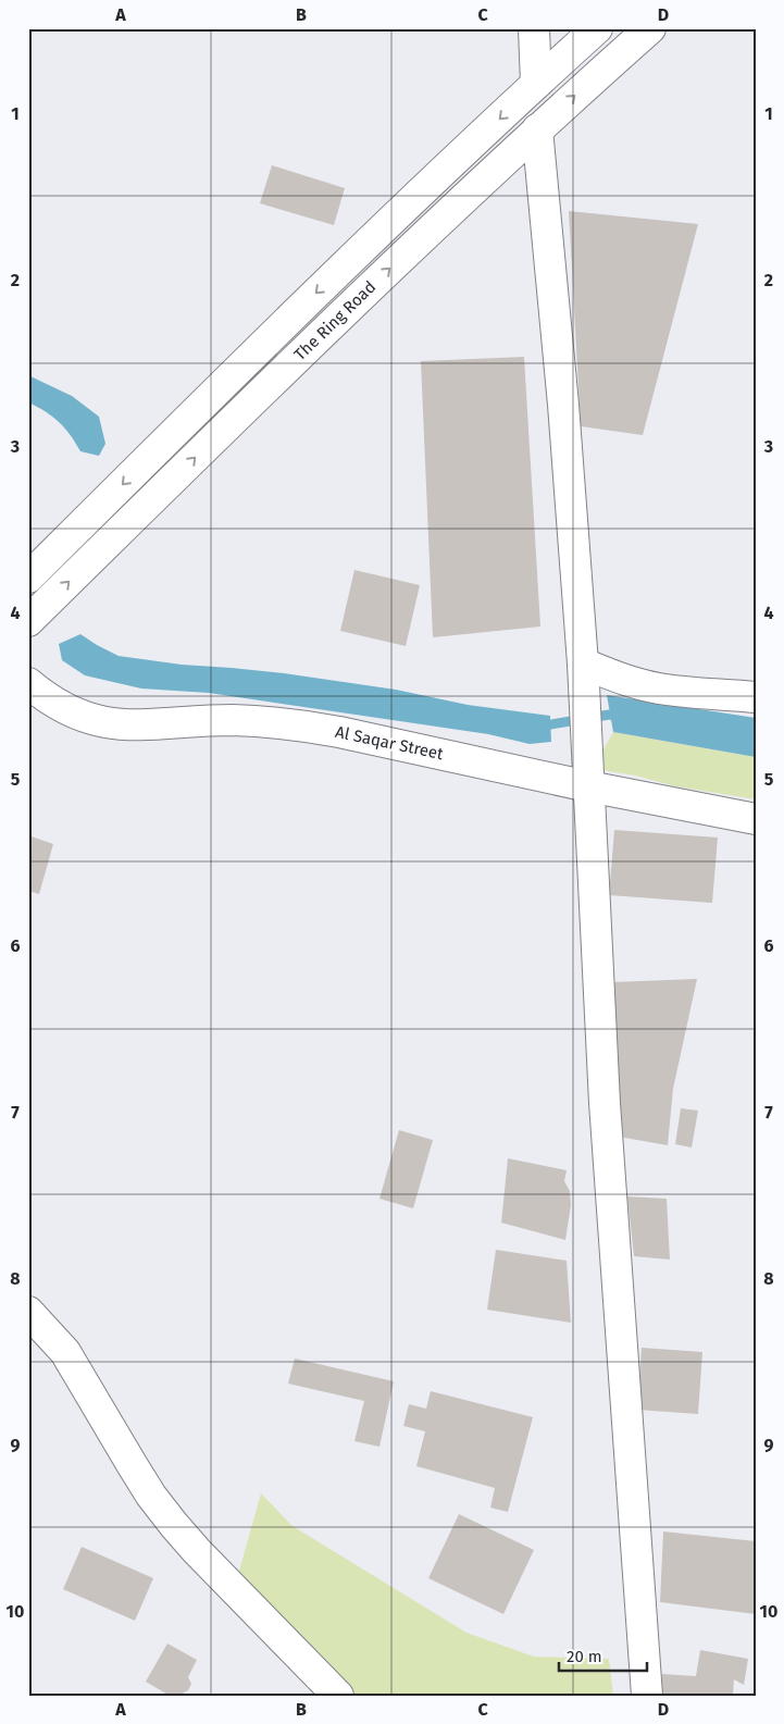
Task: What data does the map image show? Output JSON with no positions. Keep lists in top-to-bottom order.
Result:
{
  "streets": {
    "main road": ["The Ring Road", "Al Saqar Street"]
  },
  "scale_bar": "20 m",
  "grid": {
    "columns": [
      "A",
      "B",
      "C",
      "D"
    ],
    "rows": [
      "1",
      "2",
      "3",
      "4",
      "5",
      "6",
      "7",
      "8",
      "9",
      "10"
    ]
  }
}
